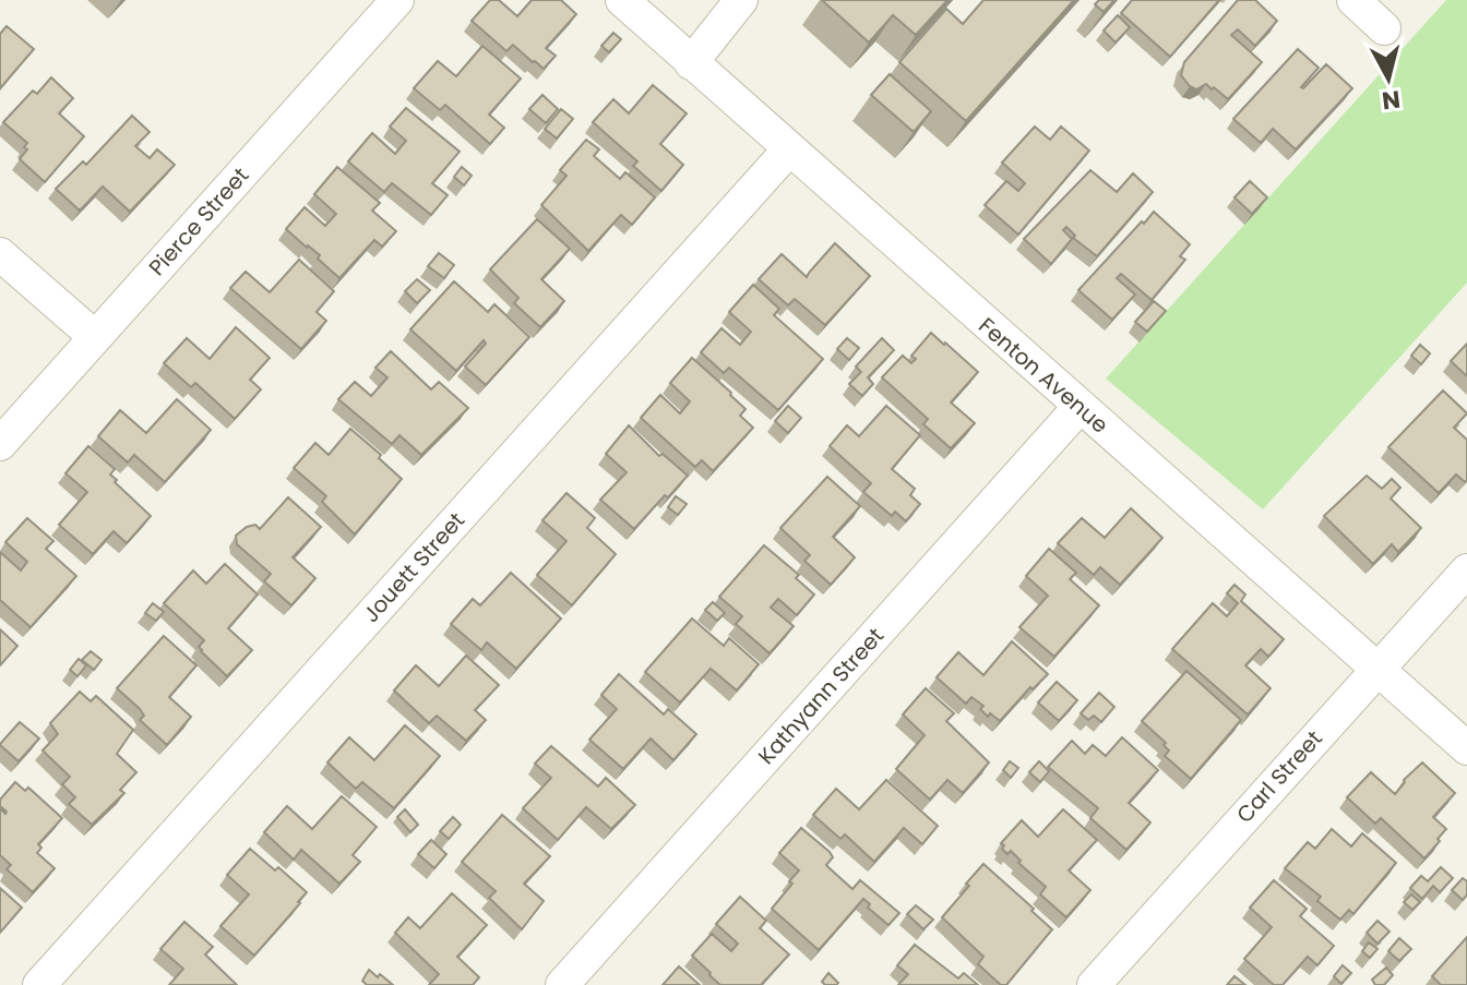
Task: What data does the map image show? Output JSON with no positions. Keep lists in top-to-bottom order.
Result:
{
  "streets": {
    "street": [
      "Pierce Street",
      "Fenton Avenue",
      "Jouett Street",
      "Kathyann Street",
      "Carl Street"
    ]
  },
  "crossings": [
    ["Fenton Avenue", "Jouett Street"],
    ["Fenton Avenue", "Kathyann Street"],
    ["Fenton Avenue", "Carl Street"]
  ],
  "north": "bottom"
}
